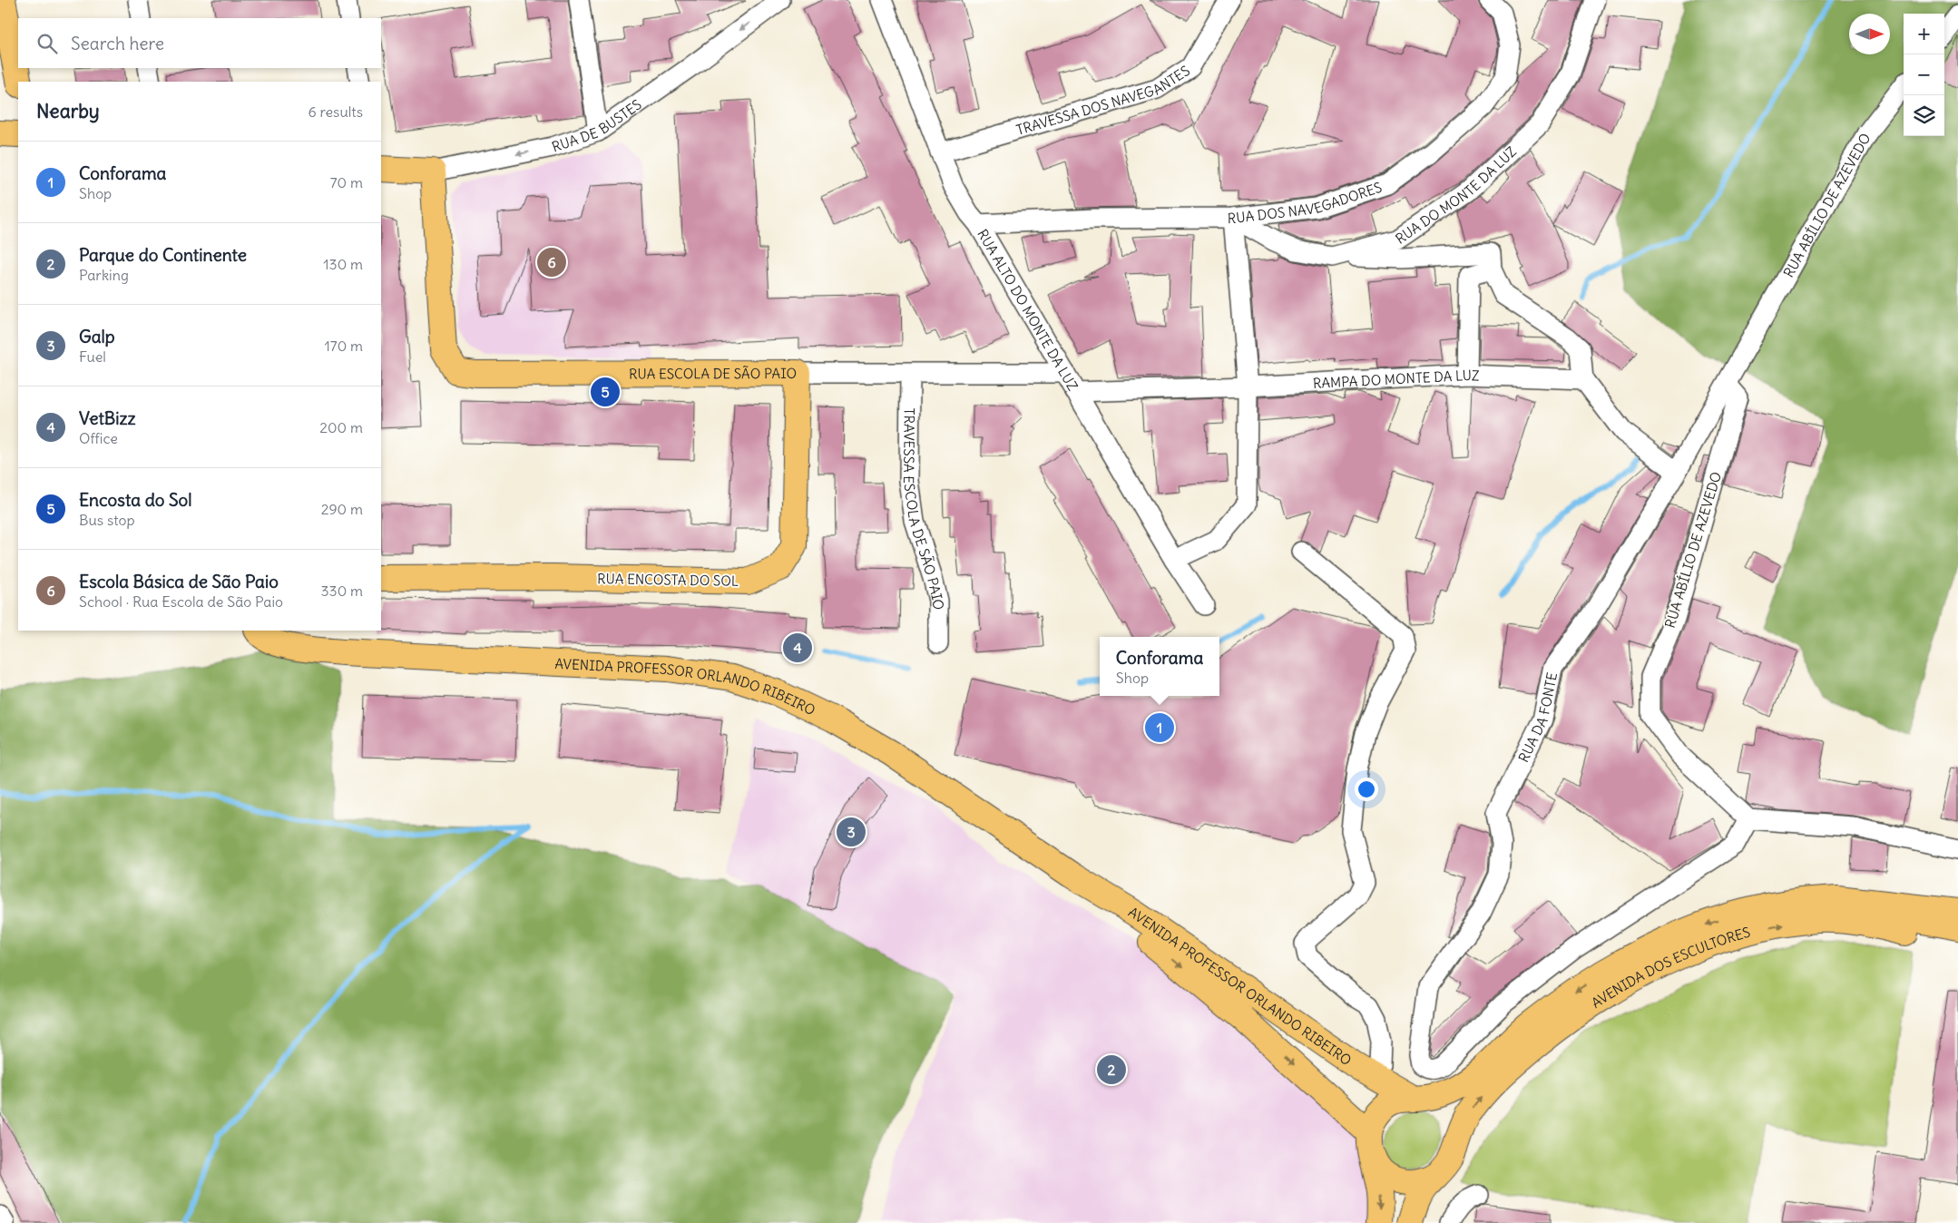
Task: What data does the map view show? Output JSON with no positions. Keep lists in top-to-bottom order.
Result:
{
  "streets": {
    "main road": [
      "RUA DE BUSTES",
      "RUA ESCOLA DE SÃO PAIO",
      "RUA ENCOSTA DO SOL",
      "AVENIDA PROFESSOR ORLANDO RIBEIRO",
      "AVENIDA DOS ESCULTORES"
    ],
    "street": [
      "TRAVESSA DOS NAVEGANTES",
      "RUA DO MONTE DA LUZ",
      "RUA DOS NAVEGADORES",
      "RUA ABÍLIO DE AZEVEDO",
      "RUA ALTO DO MONTE DA LUZ",
      "RAMPA DO MONTE DA LUZ",
      "TRAVESSA ESCOLA DE SÃO PAIO",
      "RUA DA FONTE"
    ]
  },
  "crossings": [
    ["TRAVESSA DOS NAVEGANTES", "RUA ALTO DO MONTE DA LUZ"],
    ["RUA DE BUSTES", "RUA ESCOLA DE SÃO PAIO"],
    ["RUA DO MONTE DA LUZ", "RUA DOS NAVEGADORES"],
    ["RUA DOS NAVEGADORES", "RUA ALTO DO MONTE DA LUZ"],
    ["RUA ABÍLIO DE AZEVEDO", "RUA DA FONTE"],
    ["RUA ALTO DO MONTE DA LUZ", "RUA ESCOLA DE SÃO PAIO"],
    ["RUA ALTO DO MONTE DA LUZ", "RAMPA DO MONTE DA LUZ"],
    ["RUA ESCOLA DE SÃO PAIO", "TRAVESSA ESCOLA DE SÃO PAIO"],
    ["RUA ESCOLA DE SÃO PAIO", "RUA ENCOSTA DO SOL"],
    ["AVENIDA PROFESSOR ORLANDO RIBEIRO", "AVENIDA DOS ESCULTORES"]
  ],
  "one_way": ["RUA DE BUSTES"],
  "north": "right",
  "page": {
    "map_buttons": ["+", "−"],
    "search": "Search here",
    "heading": ["Nearby", "6 results"],
    "list": [
      {
        "mark": "1",
        "name": "Conforama",
        "note": "Shop",
        "value": "70 m"
      },
      {
        "mark": "2",
        "name": "Parque do Continente",
        "note": "Parking",
        "value": "130 m"
      },
      {
        "mark": "3",
        "name": "Galp",
        "note": "Fuel",
        "value": "170 m"
      },
      {
        "mark": "4",
        "name": "VetBizz",
        "note": "Office",
        "value": "200 m"
      },
      {
        "mark": "5",
        "name": "Encosta do Sol",
        "note": "Bus stop",
        "value": "290 m"
      },
      {
        "mark": "6",
        "name": "Escola Básica de São Paio",
        "note": "School · Rua Escola de São Paio",
        "value": "330 m"
      }
    ],
    "pins": [
      "6",
      "5",
      "4",
      "1",
      "3",
      "2"
    ],
    "popup": ["Conforama", "Shop"]
  }
}
